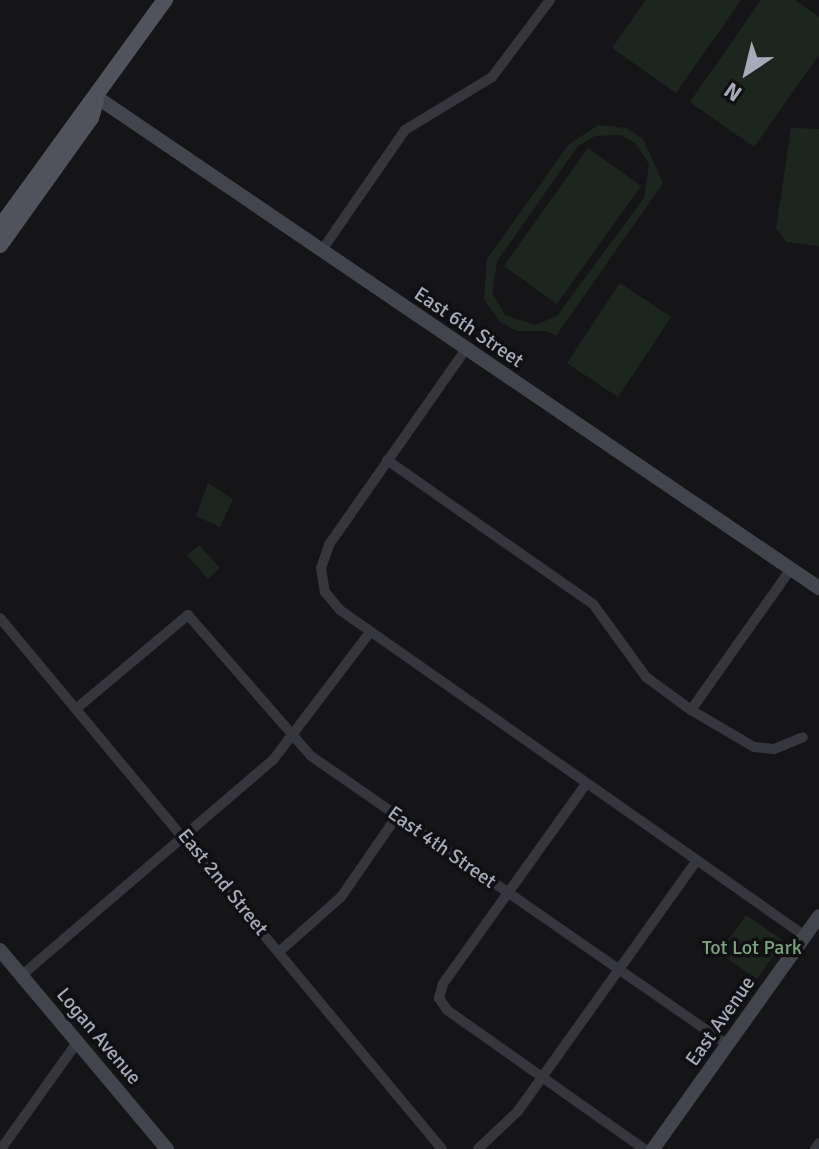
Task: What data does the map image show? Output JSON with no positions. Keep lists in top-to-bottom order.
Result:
{
  "streets": {
    "street": [
      "East 6th Street",
      "East 4th Street",
      "East 2nd Street",
      "East Avenue",
      "Logan Avenue"
    ]
  },
  "crossings": [
    ["East 4th Street", "East 2nd Street"],
    ["East 4th Street", "East Avenue"]
  ],
  "parks": ["Tot Lot Park"],
  "north": "bottom left"
}
